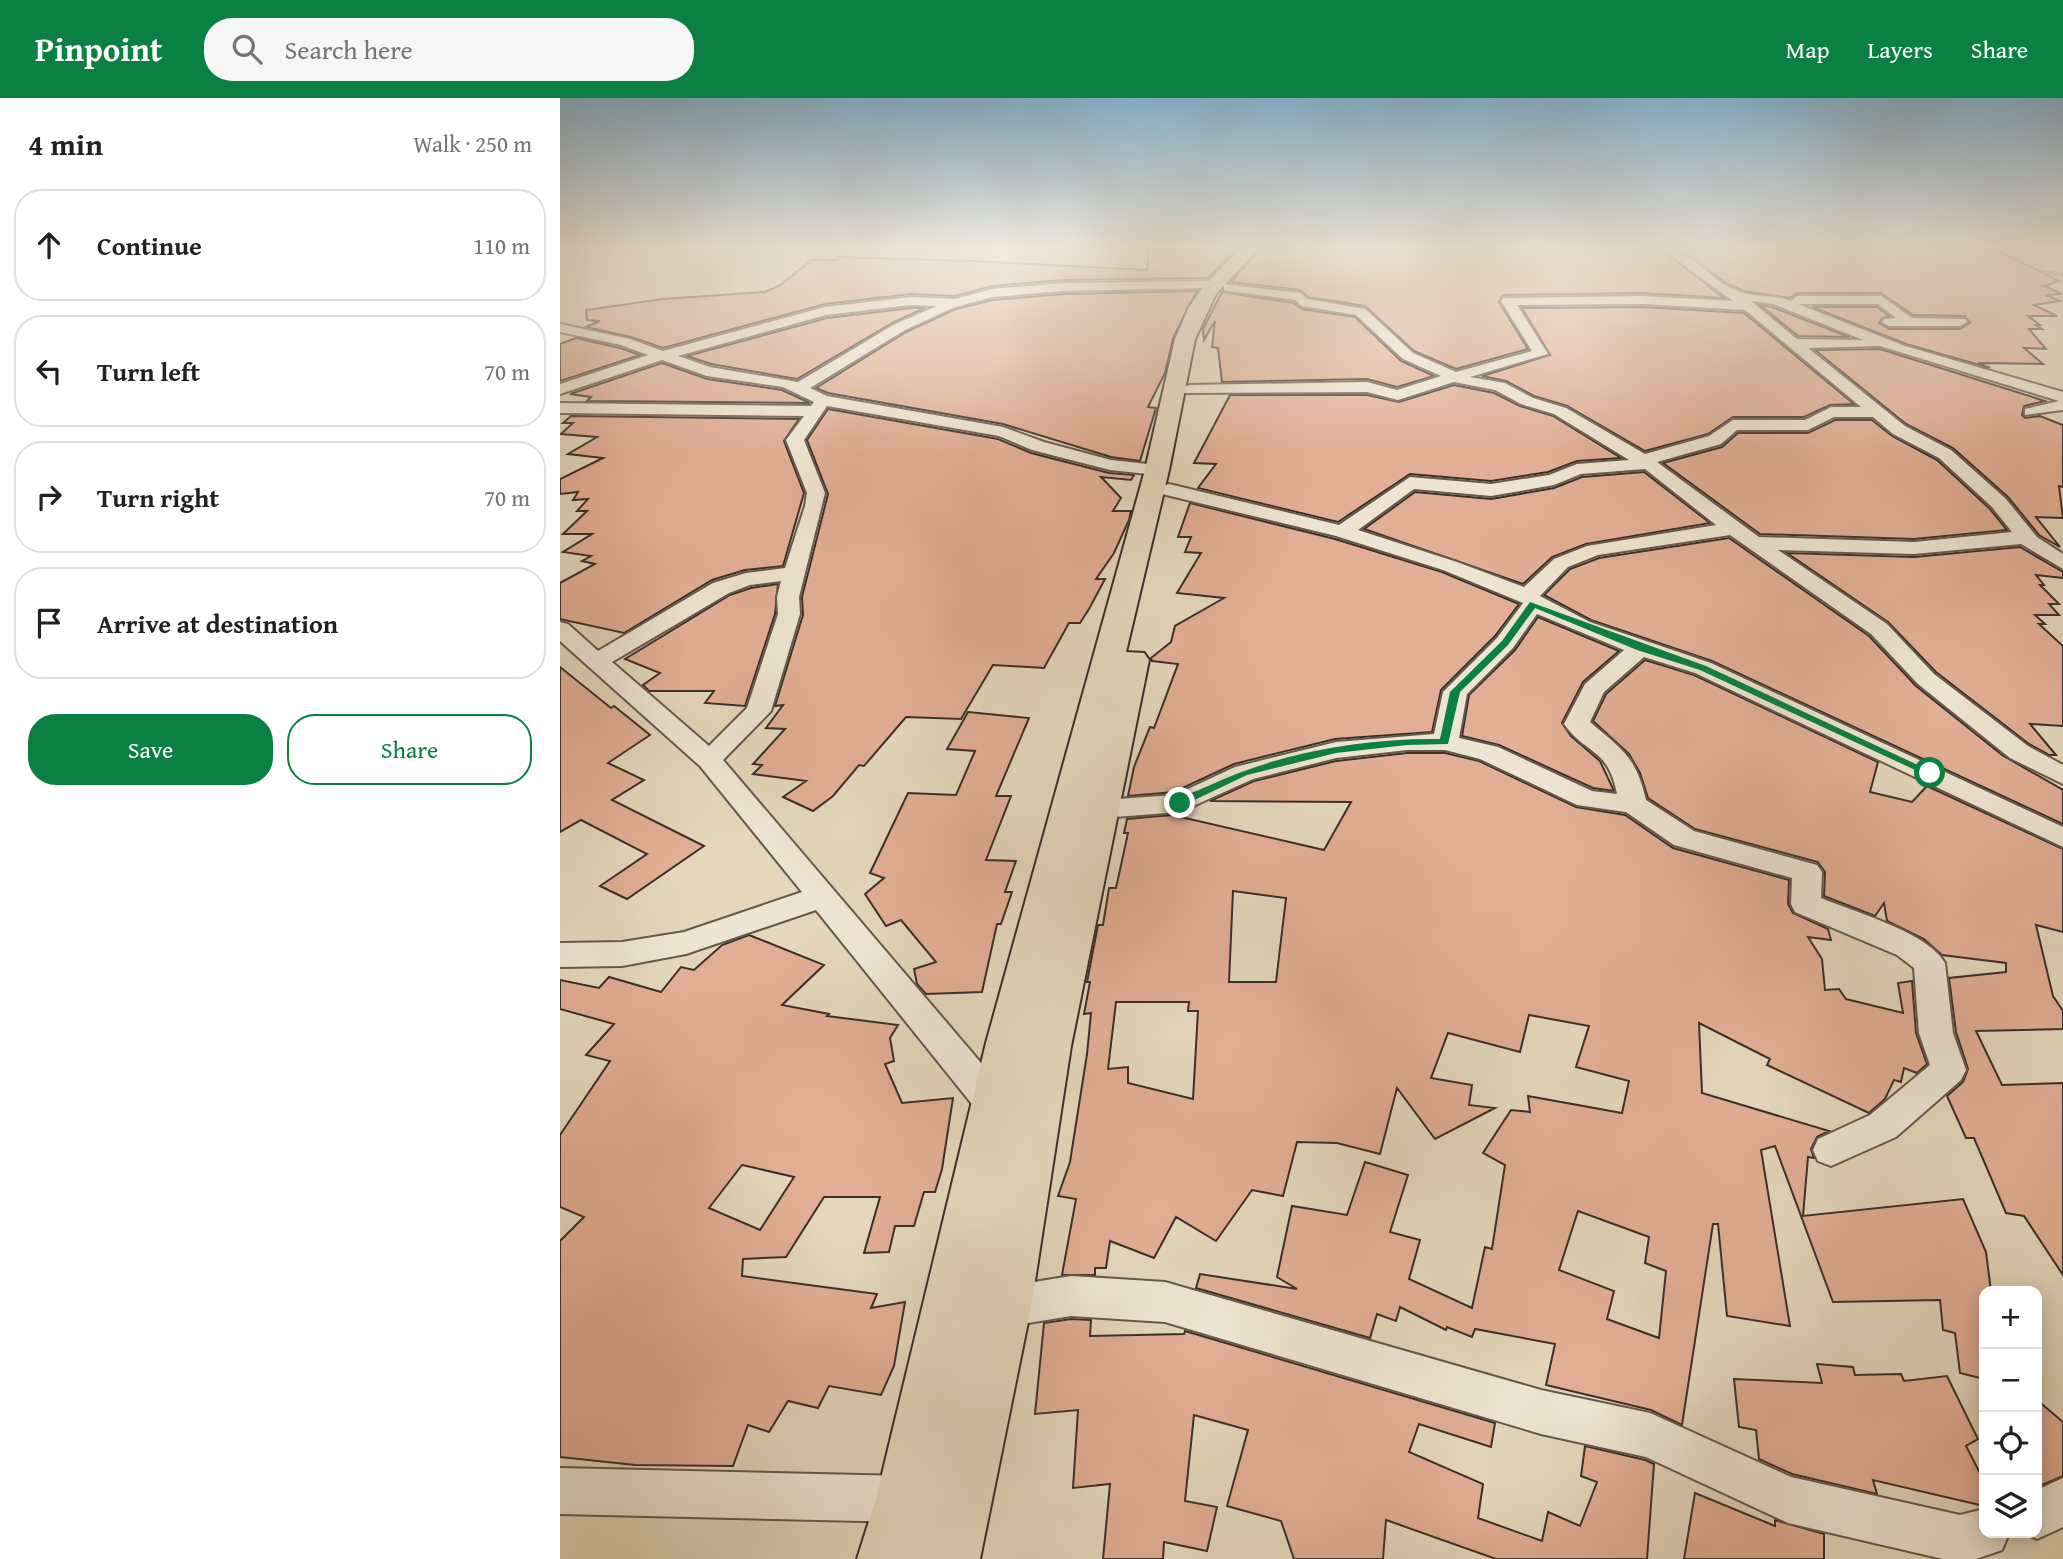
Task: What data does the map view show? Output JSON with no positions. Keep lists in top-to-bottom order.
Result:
{
  "page": {
    "header": "Pinpoint",
    "search": "Search here",
    "nav": ["Map", "Layers", "Share"],
    "heading": ["4 min", "Walk · 250 m"],
    "list": [
      ["Continue", "110 m"],
      ["Turn left", "70 m"],
      ["Turn right", "70 m"],
      "Arrive at destination"
    ],
    "buttons": ["Save", "Share"],
    "map_buttons": ["+", "−"]
  }
}
